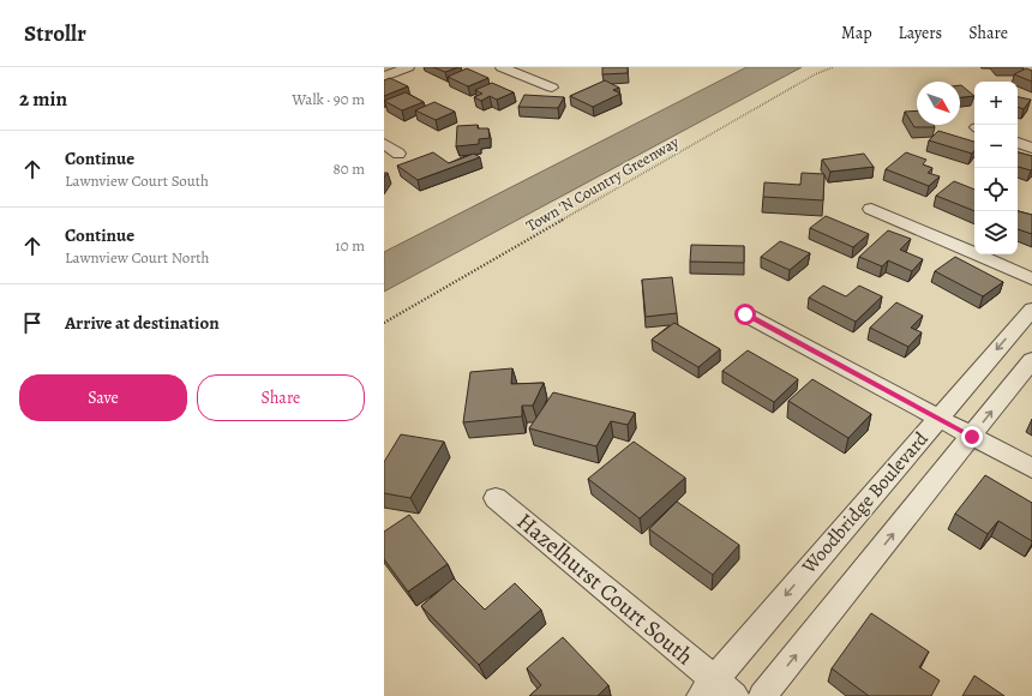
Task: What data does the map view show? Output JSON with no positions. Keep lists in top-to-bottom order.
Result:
{
  "streets": {
    "street": ["Woodbridge Boulevard", "Hazelhurst Court South"],
    "path": ["Town 'N Country Greenway"]
  },
  "crossings": [
    ["Woodbridge Boulevard", "Hazelhurst Court South"]
  ],
  "north": "bottom right",
  "page": {
    "header": "Strollr",
    "nav": ["Map", "Layers", "Share"],
    "heading": ["2 min", "Walk · 90 m"],
    "map_buttons": ["+", "−"],
    "list": [
      ["Continue", "Lawnview Court South", "80 m"],
      ["Continue", "Lawnview Court North", "10 m"],
      "Arrive at destination"
    ],
    "buttons": ["Save", "Share"]
  }
}
